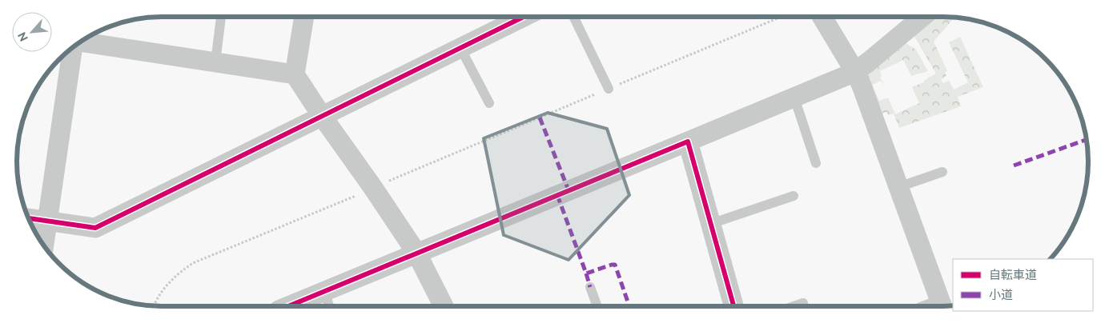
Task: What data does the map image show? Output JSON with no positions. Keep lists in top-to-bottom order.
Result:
{
  "legend": ["自転車道", "小道"],
  "north": "bottom left"
}
